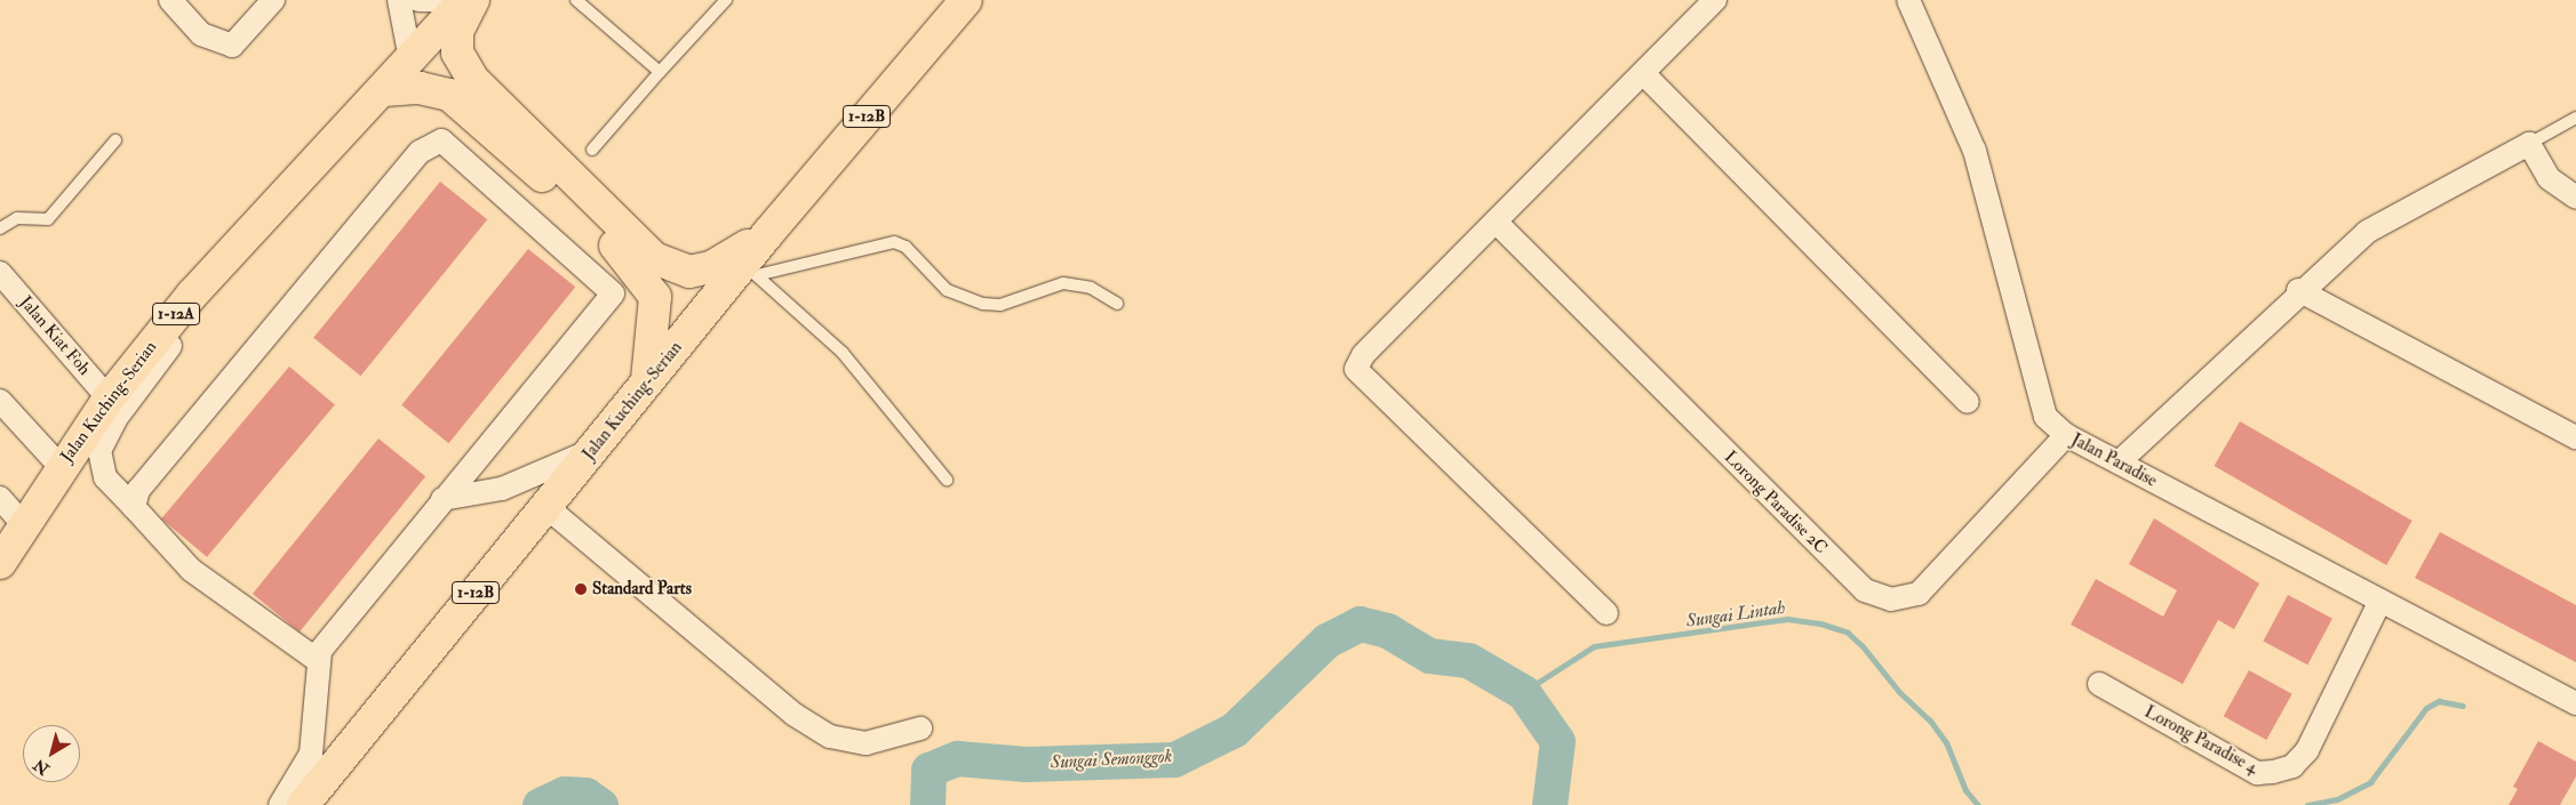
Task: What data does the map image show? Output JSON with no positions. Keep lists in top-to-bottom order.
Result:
{
  "streets": {
    "highway": ["1-12B", "1-12A", "Jalan Kuching-Serian"],
    "street": [
      "Jalan Kiat Foh",
      "Jalan Paradise",
      "Lorong Paradise 2C",
      "Lorong Paradise 4"
    ]
  },
  "crossings": [
    ["Jalan Kiat Foh", "Jalan Kuching-Serian"],
    ["Jalan Paradise", "Lorong Paradise 2C"],
    ["Jalan Paradise", "Lorong Paradise 4"]
  ],
  "water": ["Sungai Lintah", "Sungai Semonggok"],
  "places": ["Standard Parts"],
  "north": "bottom left"
}
